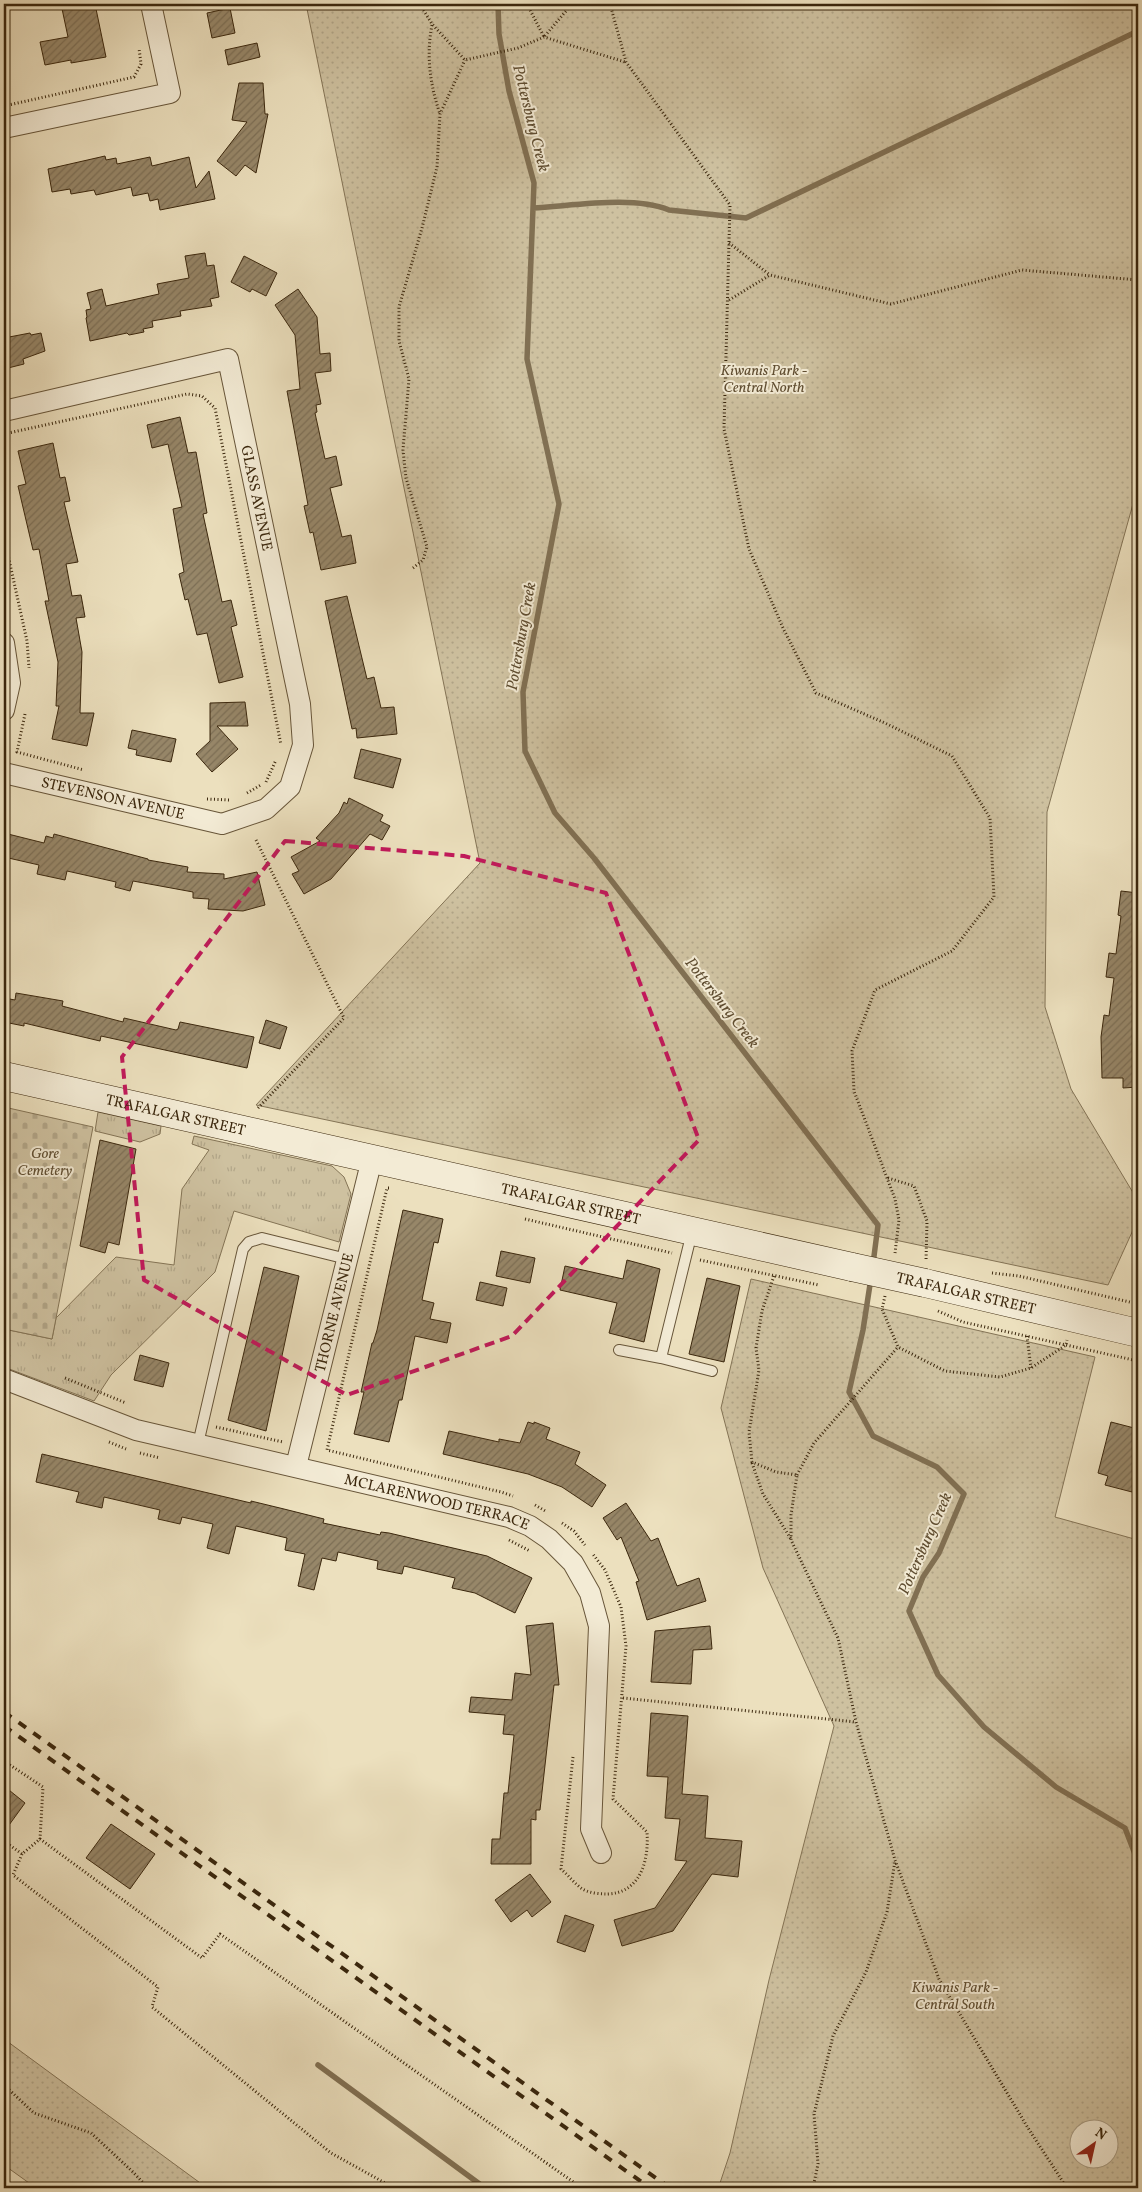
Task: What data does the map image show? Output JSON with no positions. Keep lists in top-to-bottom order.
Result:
{
  "streets": {
    "main road": ["TRAFALGAR STREET"],
    "street": [
      "GLASS AVENUE",
      "STEVENSON AVENUE",
      "THORNE AVENUE",
      "MCLARENWOOD TERRACE"
    ]
  },
  "crossings": [
    ["GLASS AVENUE", "STEVENSON AVENUE"],
    ["TRAFALGAR STREET", "THORNE AVENUE"],
    ["THORNE AVENUE", "MCLARENWOOD TERRACE"]
  ],
  "water": ["Pottersburg Creek"],
  "parks": ["Kiwanis Park - Central North", "Gore Cemetery", "Kiwanis Park - Central South"],
  "north": "top right"
}
